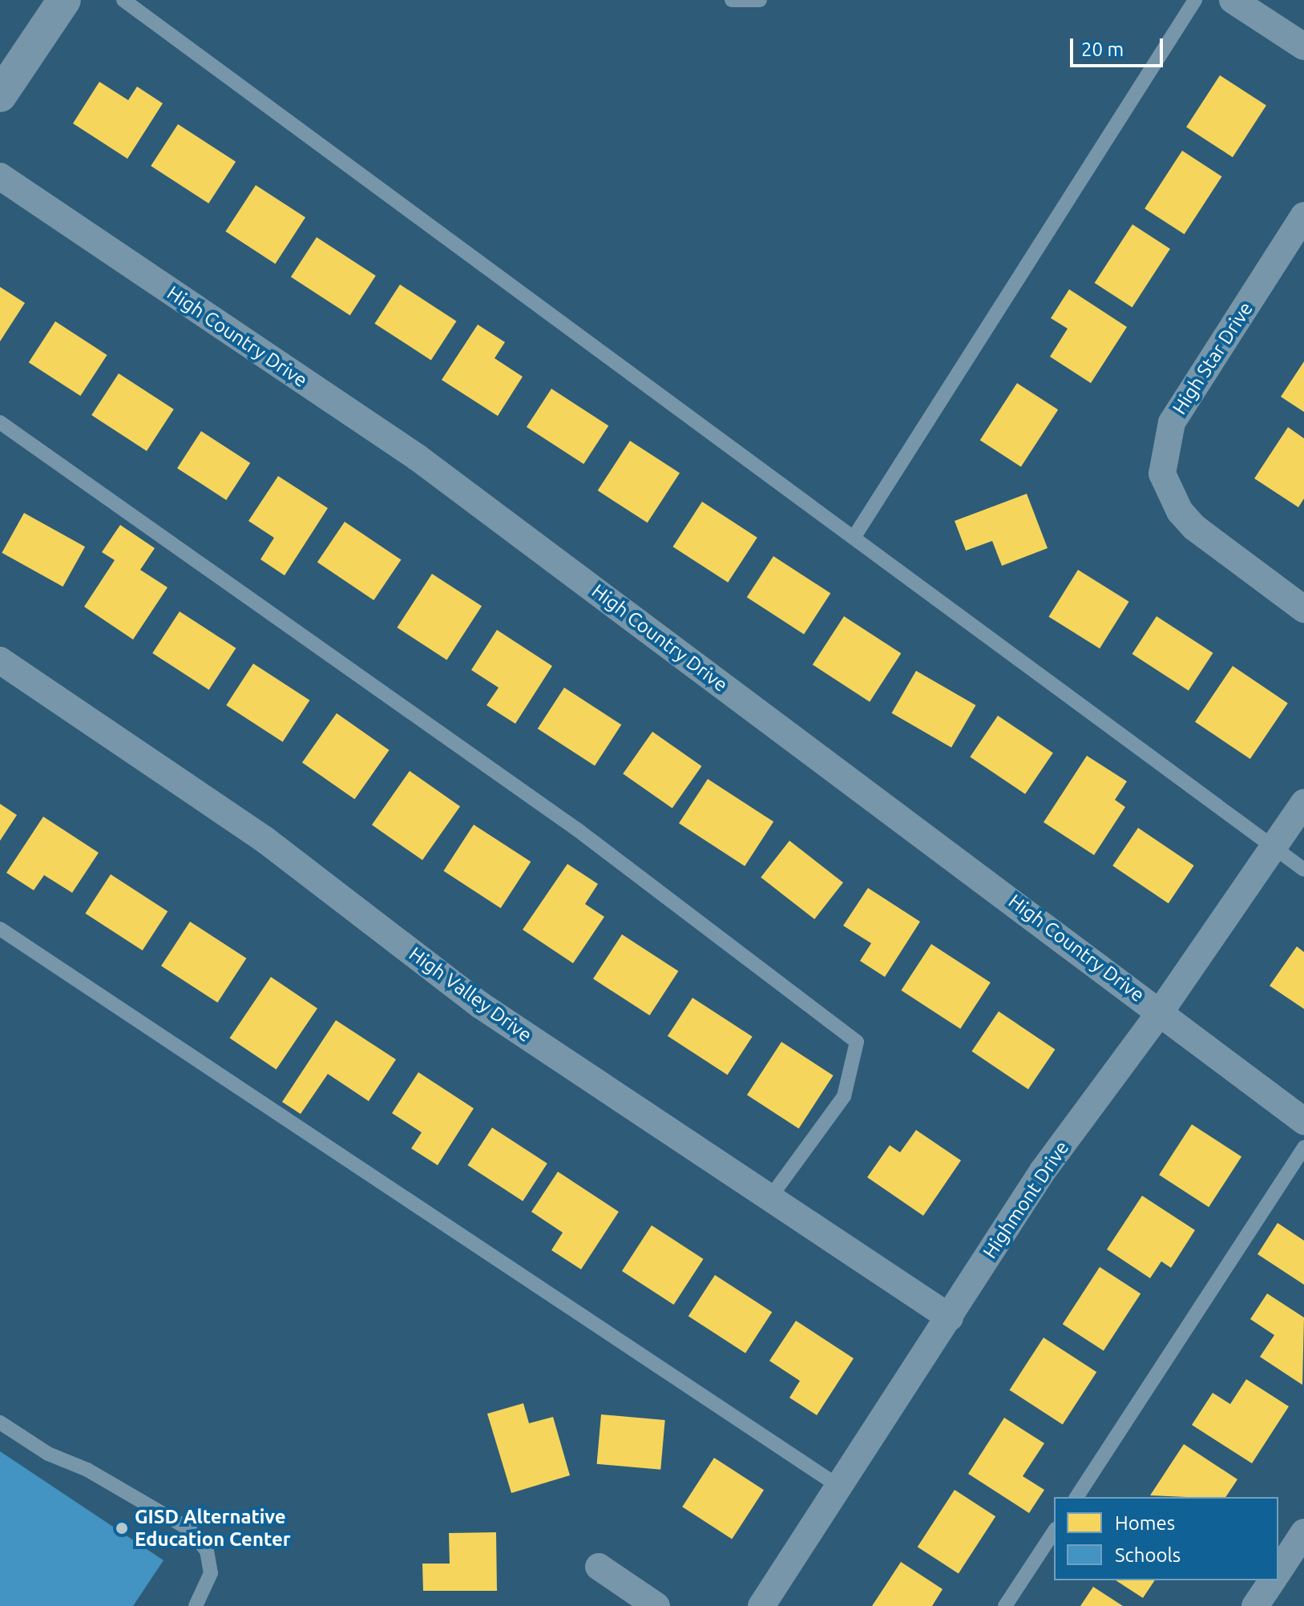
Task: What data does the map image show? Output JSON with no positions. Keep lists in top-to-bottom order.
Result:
{
  "streets": {
    "street": [
      "High Country Drive",
      "High Star Drive",
      "High Valley Drive",
      "Highmont Drive"
    ]
  },
  "crossings": [
    ["High Country Drive", "Highmont Drive"],
    ["High Valley Drive", "Highmont Drive"]
  ],
  "places": ["GISD Alternative Education Center"],
  "legend": ["Homes", "Schools"],
  "scale_bar": "20 m"
}
